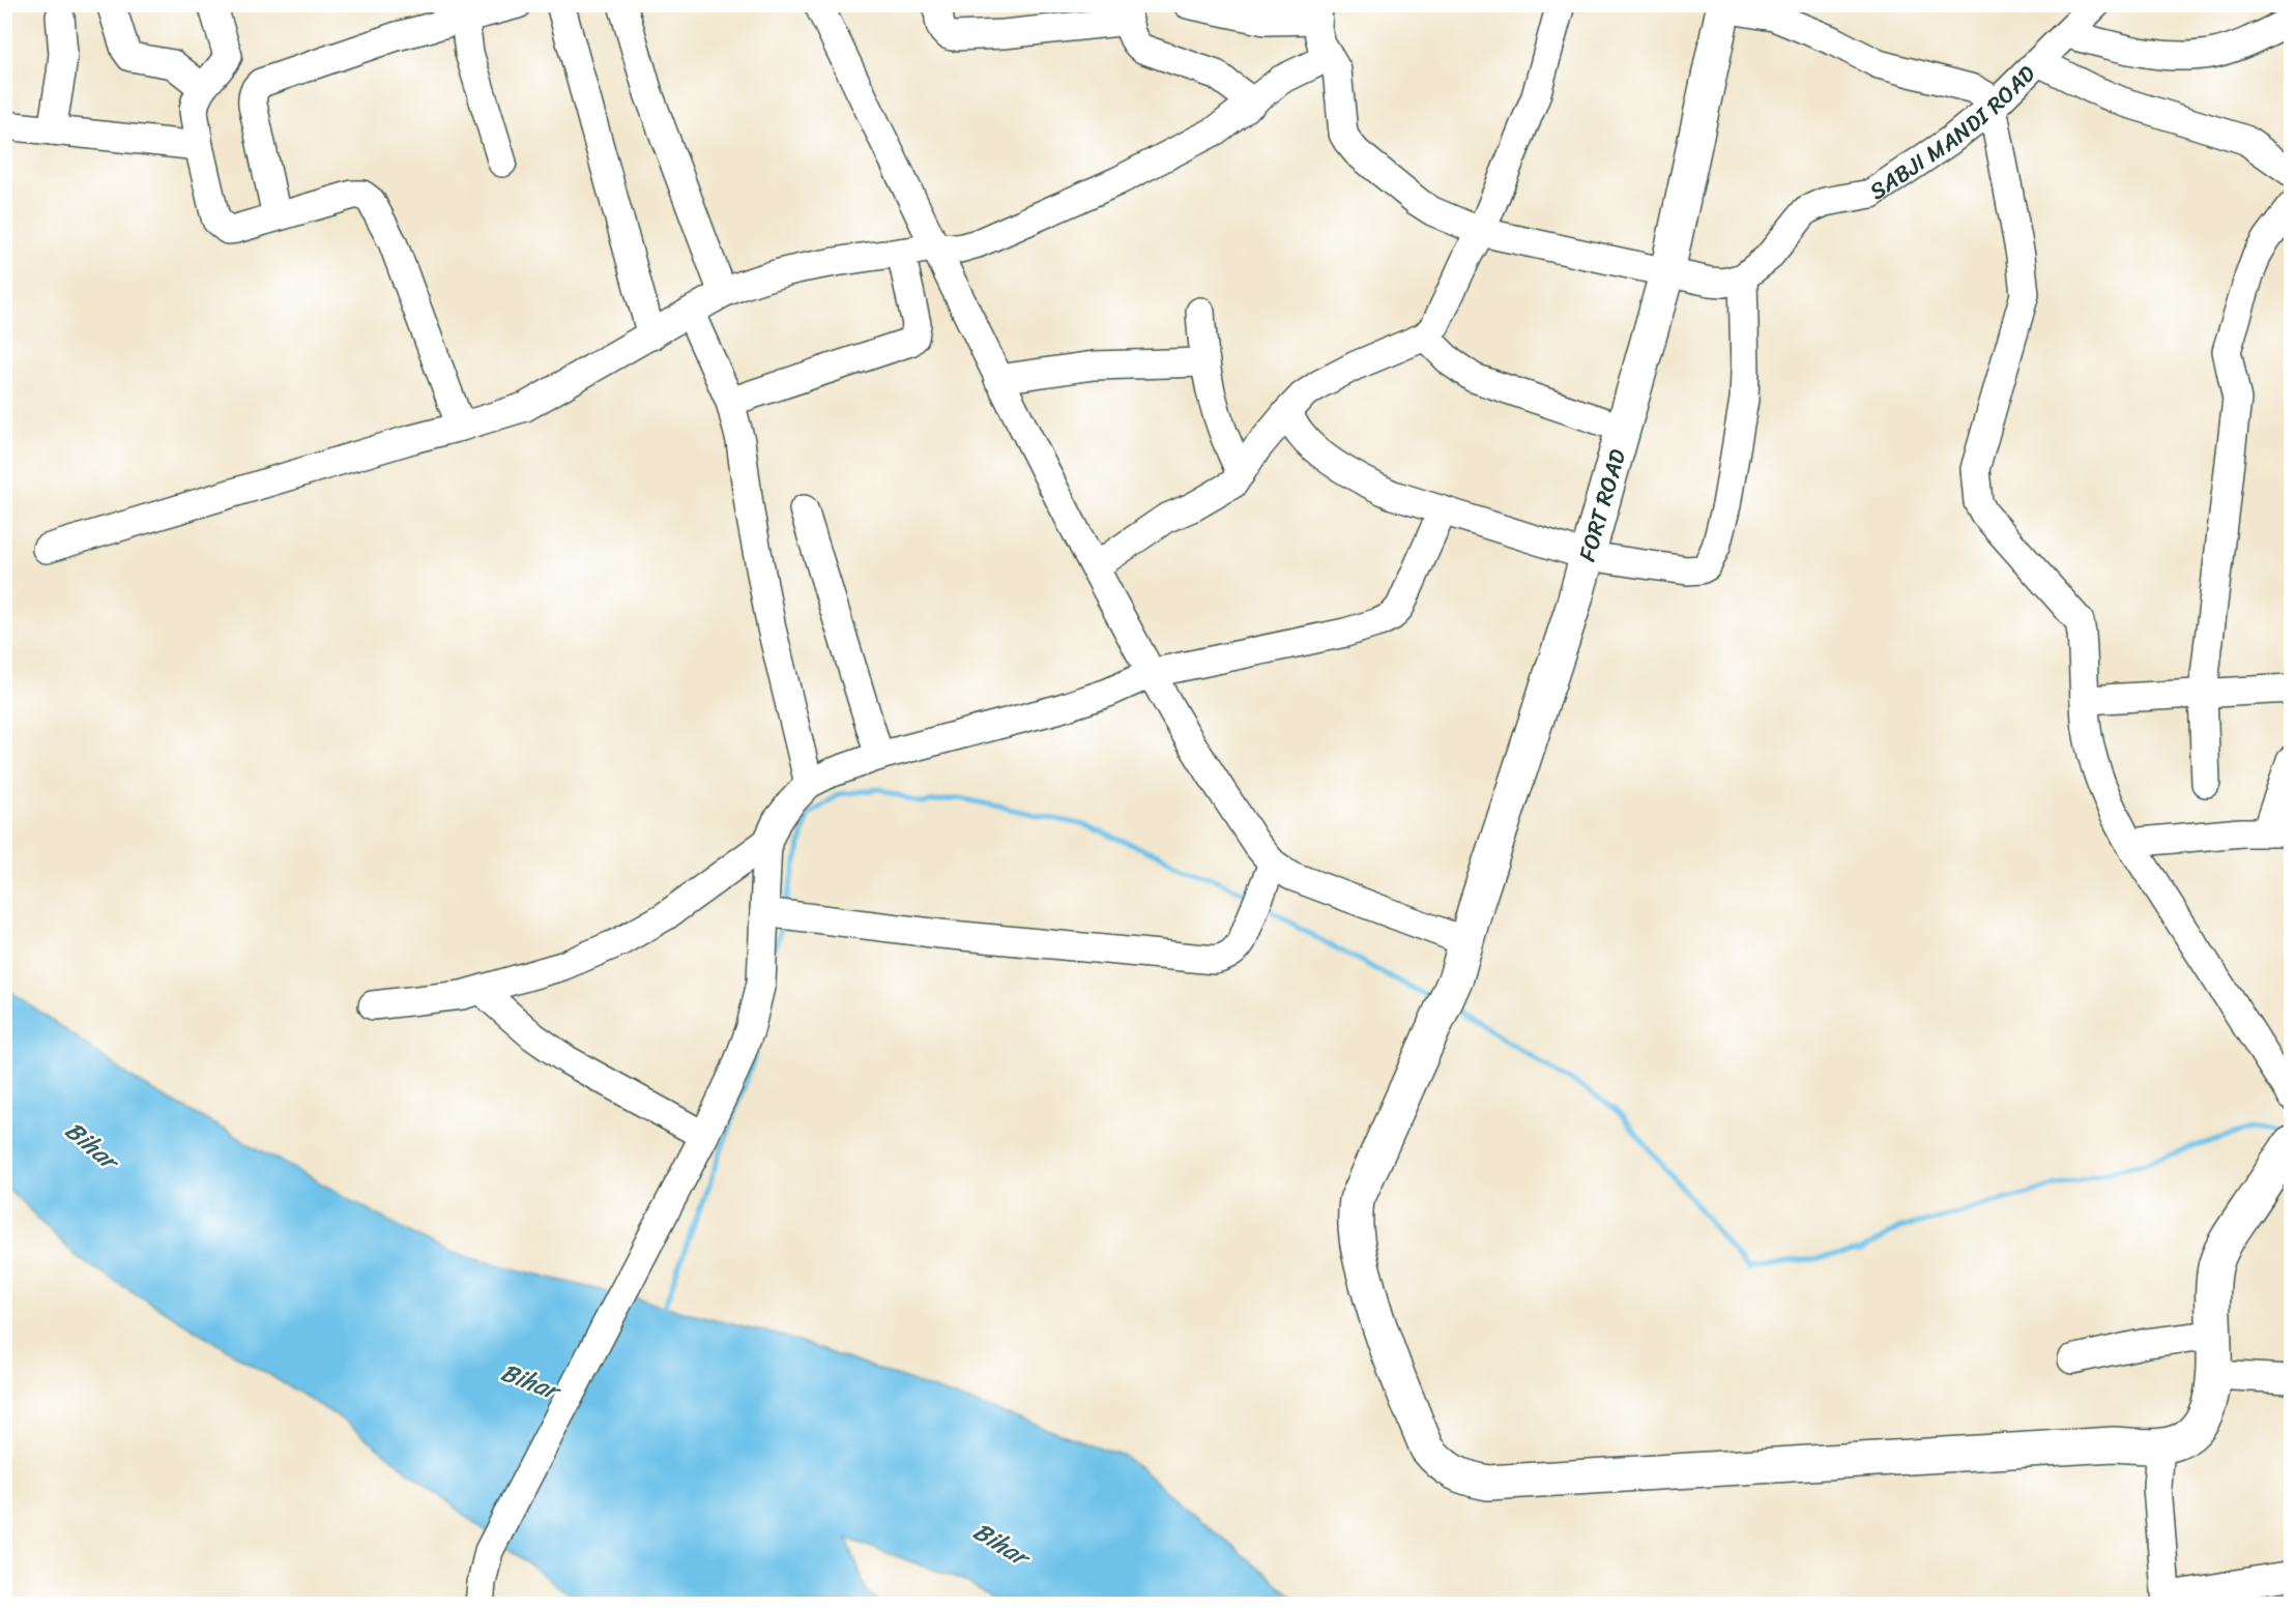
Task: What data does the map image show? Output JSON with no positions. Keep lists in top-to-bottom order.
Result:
{
  "streets": {
    "main road": ["FORT ROAD"],
    "street": ["SABJI MANDI ROAD"]
  },
  "water": ["Bihar"]
}
